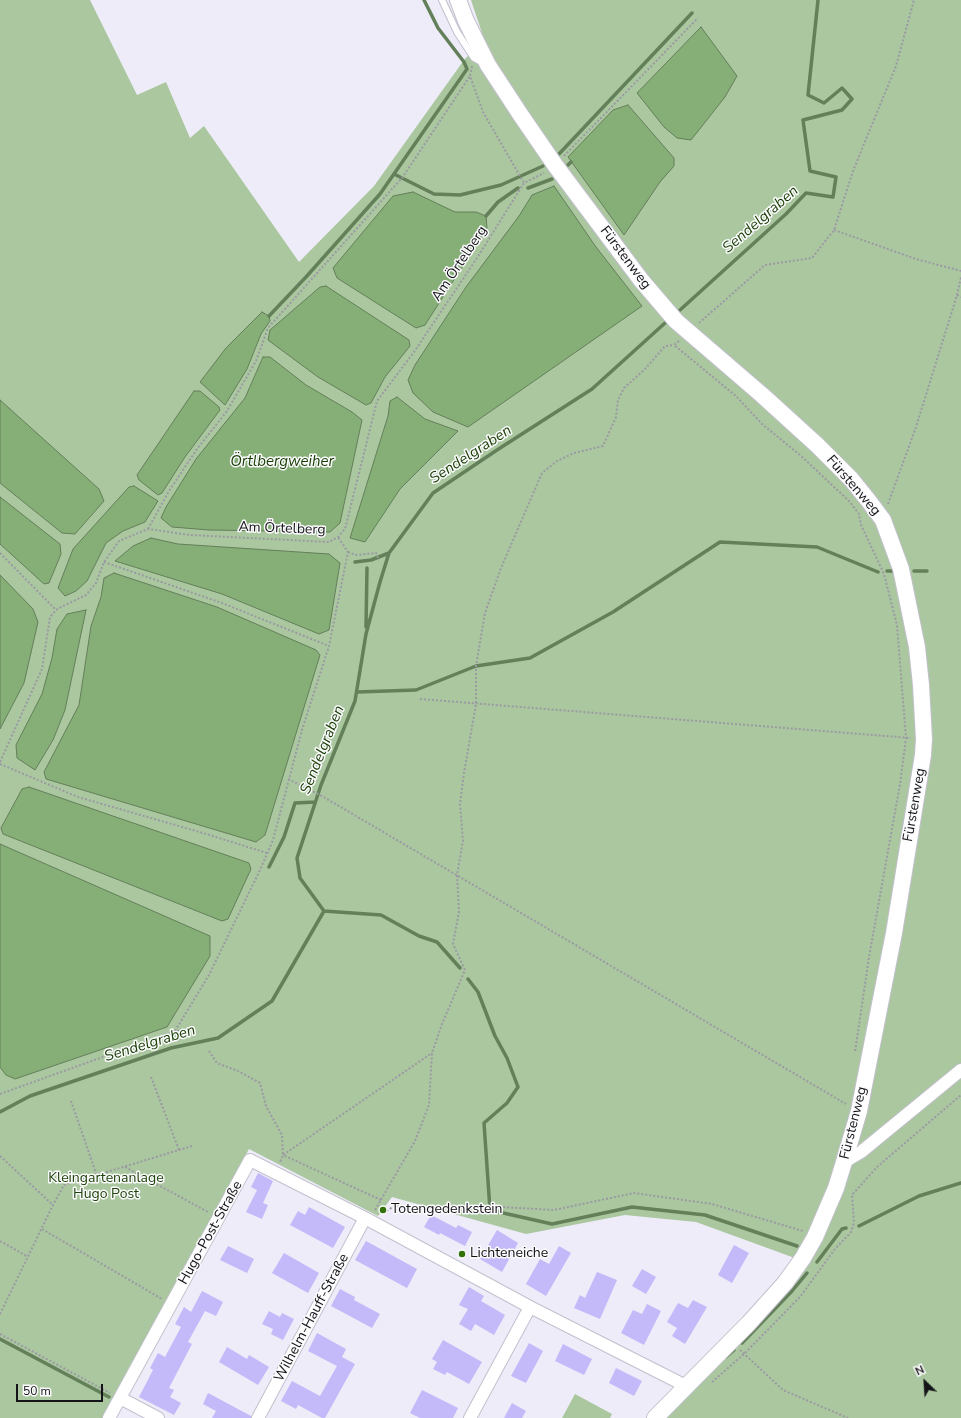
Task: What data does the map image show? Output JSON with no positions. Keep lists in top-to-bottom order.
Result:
{
  "streets": {
    "street": ["Fürstenweg", "Hugo-Post-Straße", "Wilhelm-Hauff-Straße"],
    "path": ["Am Örtelberg"]
  },
  "crossings": [
    ["Hugo-Post-Straße", "Wilhelm-Hauff-Straße"]
  ],
  "water": ["Sendelgraben", "Örtlbergweiher"],
  "parks": ["Kleingartenanlage Hugo Post"],
  "places": ["Totengedenkstein", "Lichteneiche"],
  "scale_bar": "50 m",
  "north": "top left"
}
